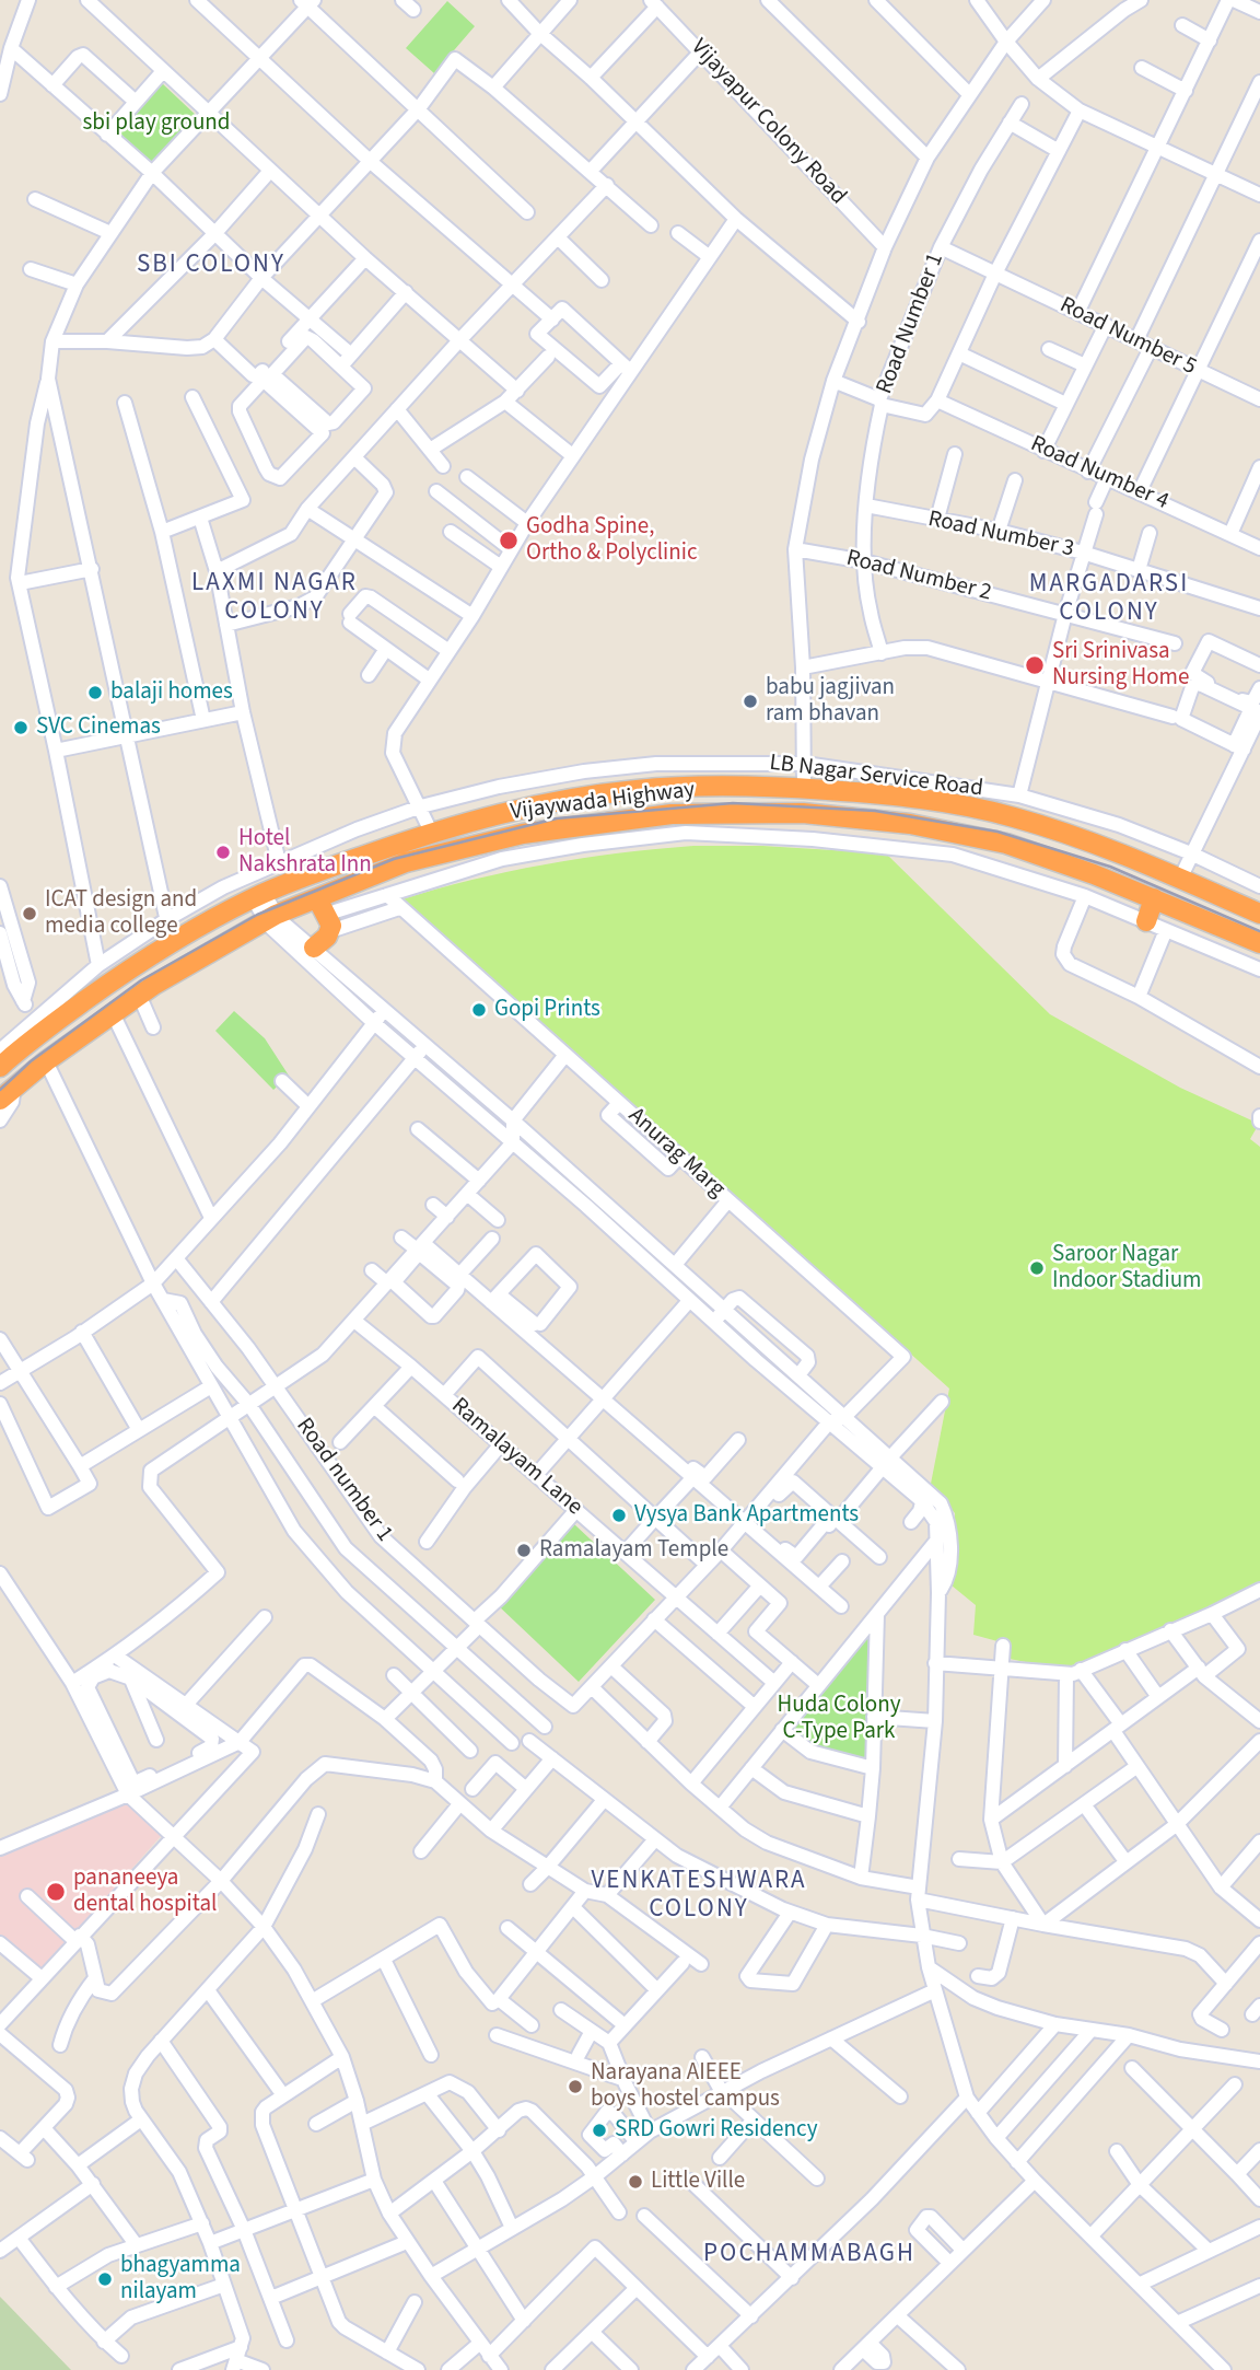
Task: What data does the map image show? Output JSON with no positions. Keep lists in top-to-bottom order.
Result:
{
  "streets": {
    "highway": ["Vijaywada Highway"],
    "street": [
      "Vijayapur Colony Road",
      "Road Number 1",
      "Road Number 5",
      "Road Number 4",
      "Road Number 3",
      "Road Number 2",
      "LB Nagar Service Road",
      "Anurag Marg",
      "Ramalayam Lane",
      "Road number 1"
    ]
  },
  "crossings": [
    ["Road Number 1", "Road Number 5"],
    ["Road Number 1", "Road Number 3"],
    ["Road Number 1", "Road Number 2"],
    ["LB Nagar Service Road", "Vijaywada Highway"]
  ],
  "districts": [
    "SBI COLONY",
    "LAXMI NAGAR COLONY",
    "MARGADARSI COLONY",
    "VENKATESHWARA COLONY",
    "POCHAMMABAGH"
  ],
  "parks": ["sbi play ground", "Huda Colony C-Type Park"],
  "places": [
    "Godha Spine, Ortho & Polyclinic",
    "Sri Srinivasa Nursing Home",
    "balaji homes",
    "babu jagjivan ram bhavan",
    "SVC Cinemas",
    "Hotel Nakshrata Inn",
    "ICAT design and media college",
    "Gopi Prints",
    "Saroor Nagar Indoor Stadium",
    "Vysya Bank Apartments",
    "Ramalayam Temple",
    "pananeeya dental hospital",
    "Narayana AIEEE boys hostel campus",
    "SRD Gowri Residency",
    "Little Ville",
    "bhagyamma nilayam"
  ]
}
